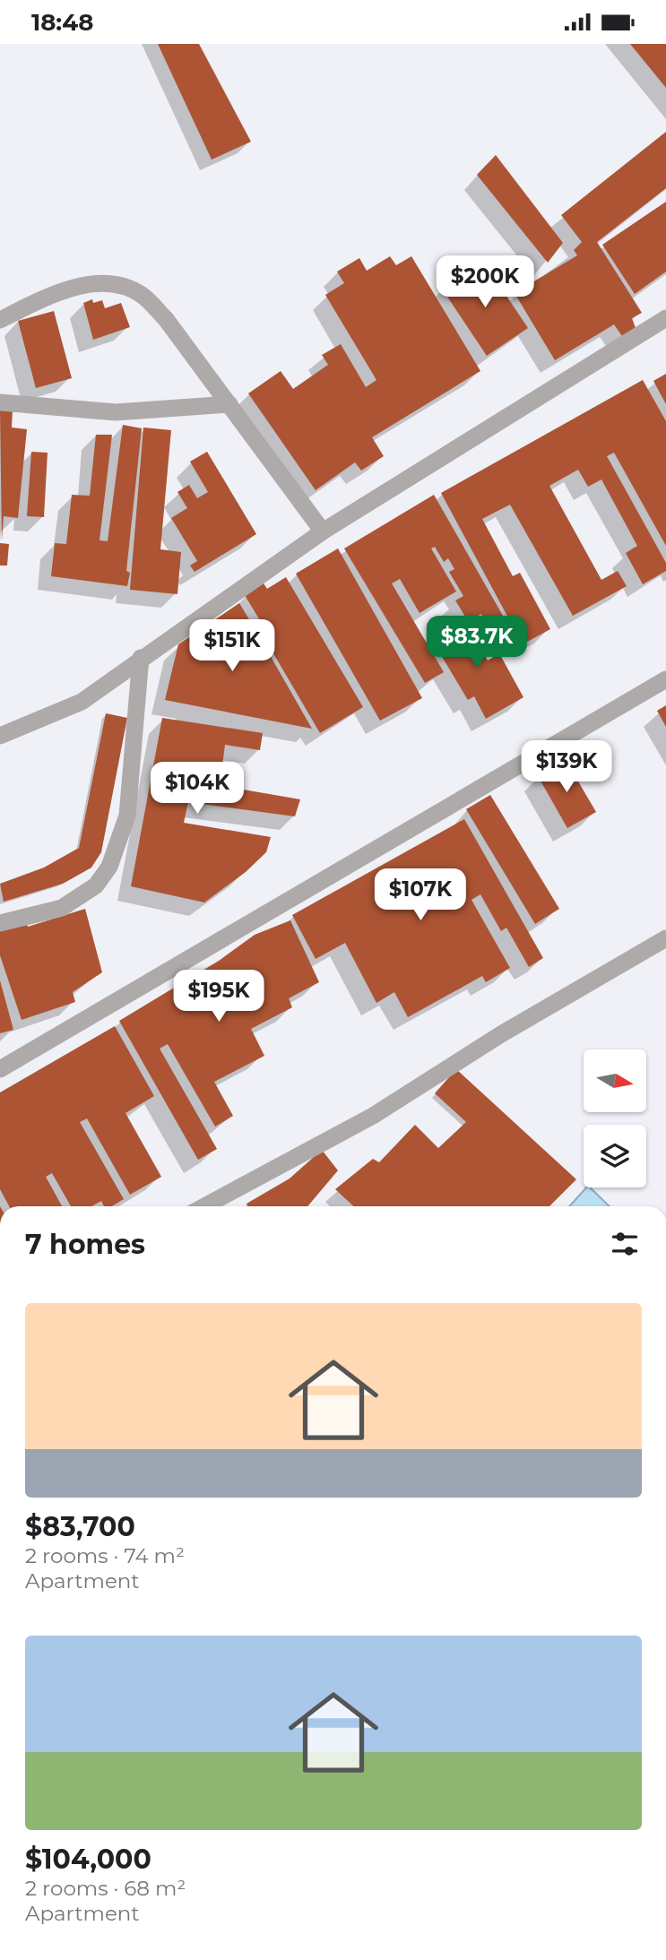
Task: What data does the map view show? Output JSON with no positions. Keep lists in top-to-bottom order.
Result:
{
  "north": "right",
  "page": {
    "status": "18:48",
    "price": [
      "$200K",
      "$83.7K",
      "$151K",
      "$139K",
      "$104K",
      "$107K",
      "$195K"
    ],
    "heading": "7 homes",
    "list": [
      {
        "name": "$83,700",
        "note": "2 rooms · 74 m² · Apartment"
      },
      {
        "name": "$104,000",
        "note": "2 rooms · 68 m² · Apartment"
      }
    ]
  }
}
